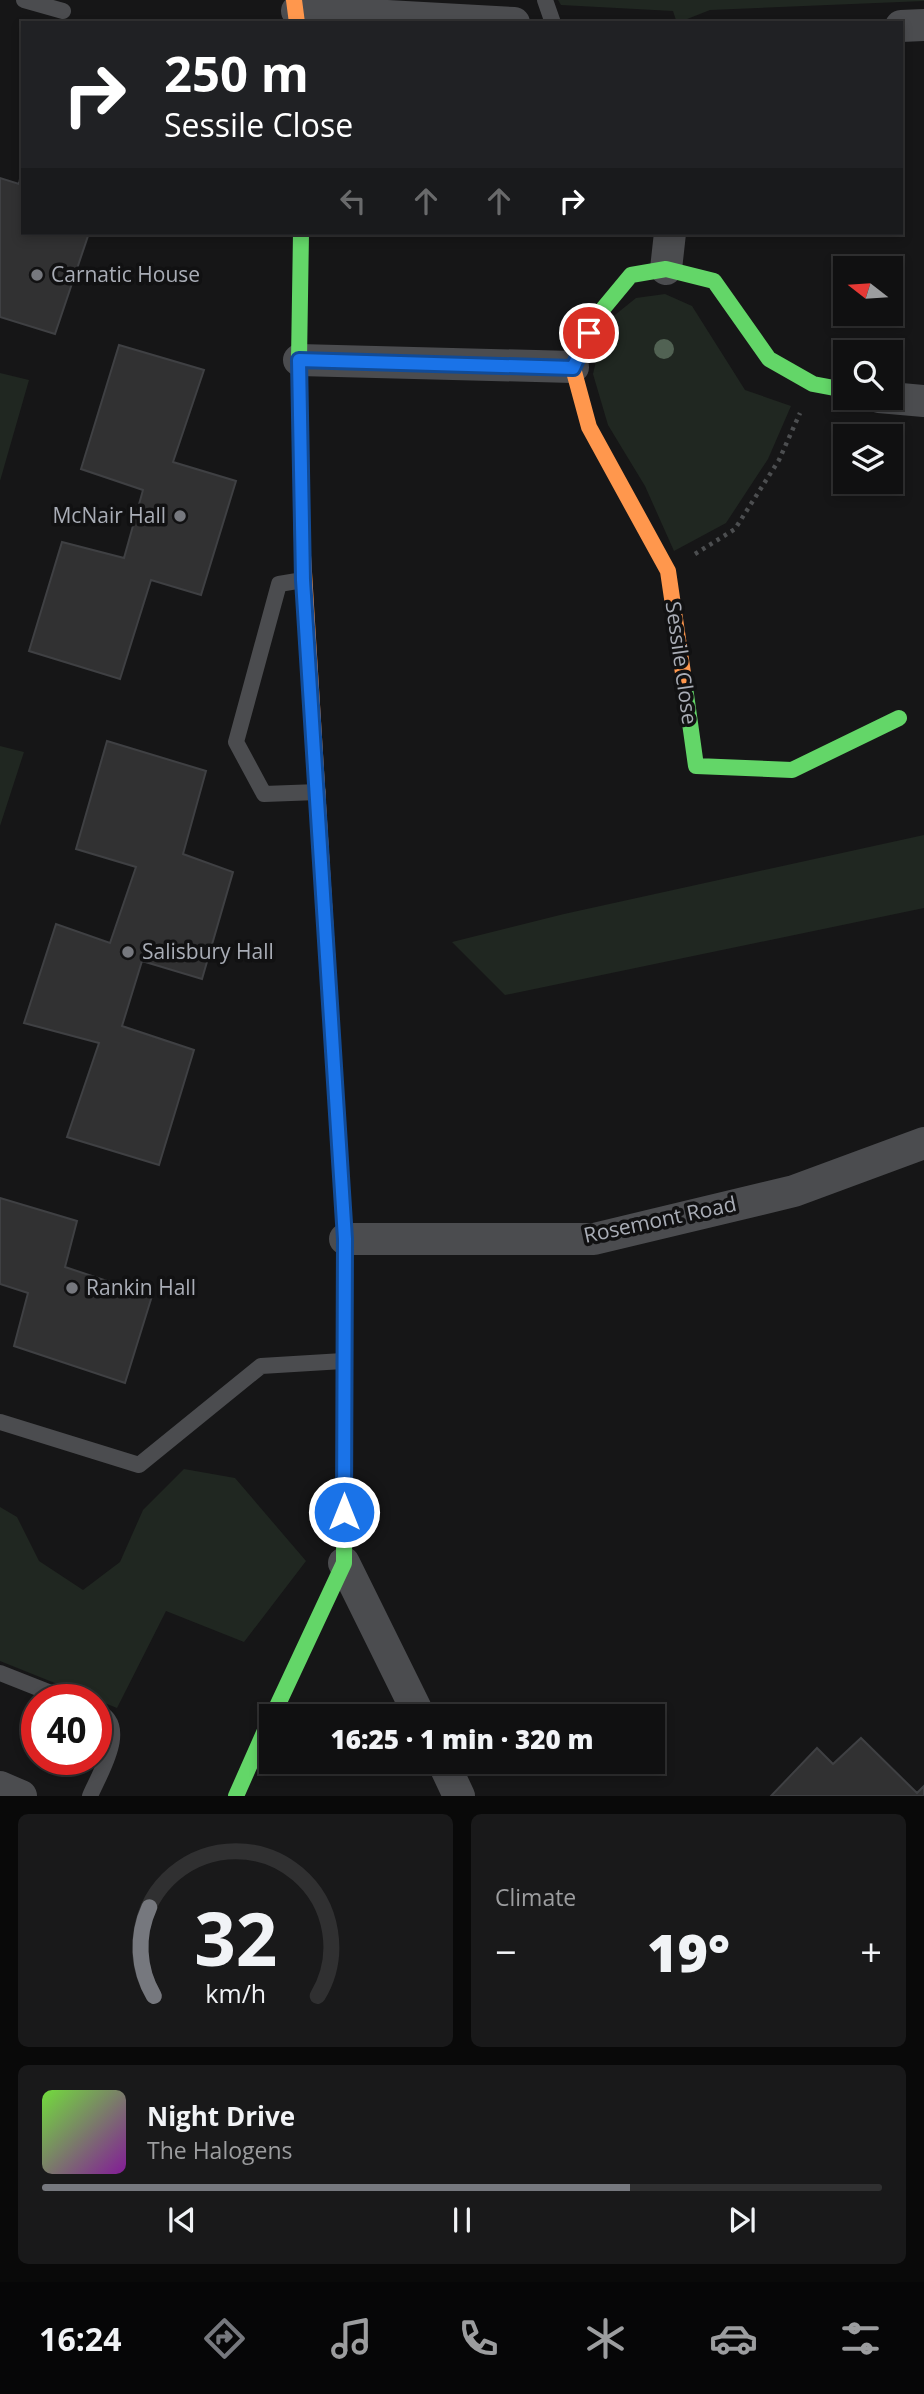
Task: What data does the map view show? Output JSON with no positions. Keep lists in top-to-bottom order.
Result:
{
  "streets": {
    "street": ["Sessile Close", "Rosemont Road"]
  },
  "places": [
    "Carnatic House",
    "McNair Hall",
    "Salisbury Hall",
    "Rankin Hall"
  ],
  "north": "left",
  "page": {
    "turn": ["250 m", "Sessile Close"],
    "limit": "40",
    "trip": "16:25 · 1 min · 320 m",
    "tile": "Climate",
    "heat": ["−", "19°", "+"],
    "song": ["Night Drive", "The Halogens"],
    "tabs": "16:24",
    "gauge": ["32", "km/h"]
  }
}
